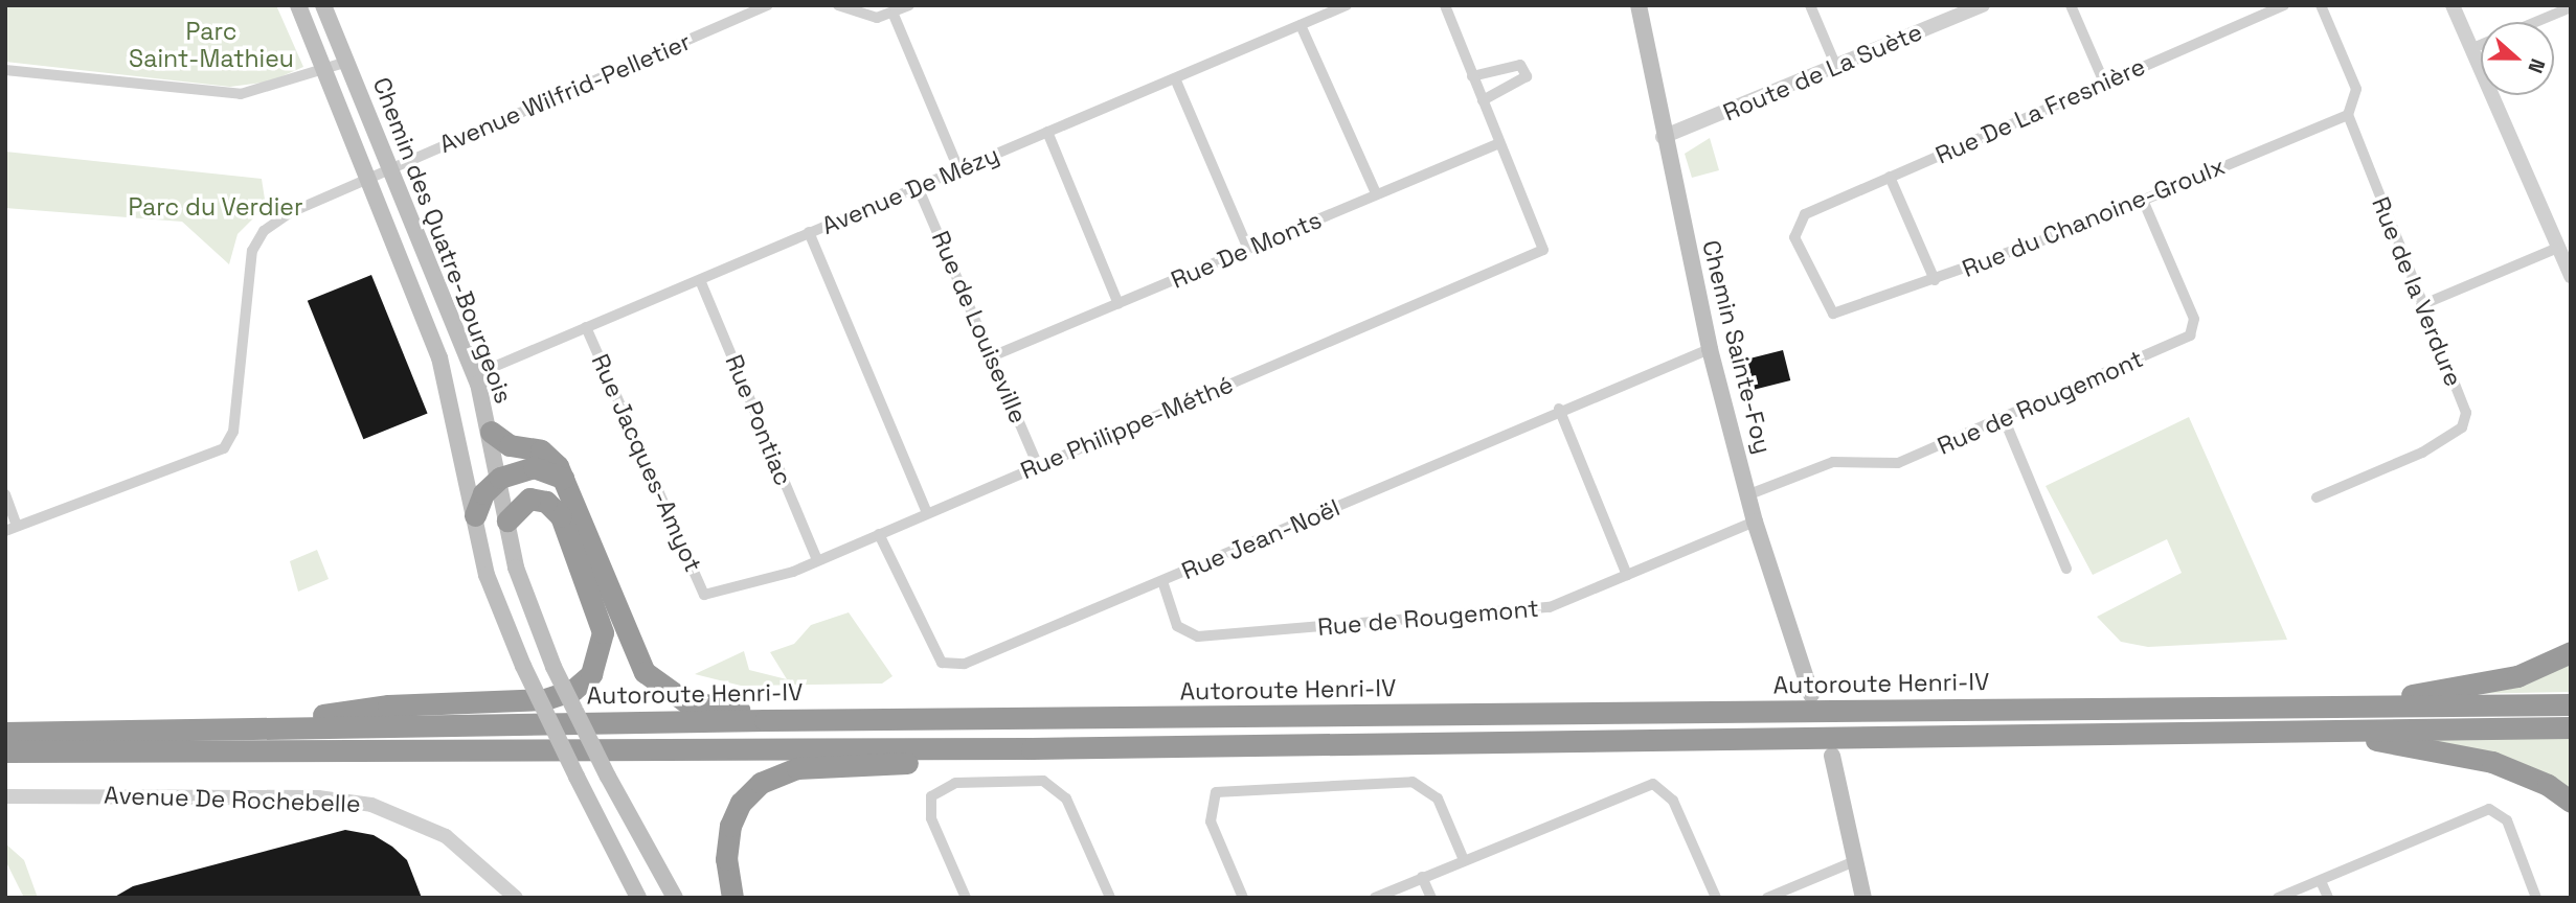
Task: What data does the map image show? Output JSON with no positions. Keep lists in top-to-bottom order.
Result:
{
  "streets": {
    "highway": ["Autoroute Henri-IV"],
    "main road": ["Chemin des Quatre-Bourgeois", "Chemin Sainte-Foy"],
    "street": [
      "Route de La Suète",
      "Avenue Wilfrid-Pelletier",
      "Rue De La Fresnière",
      "Avenue De Mézy",
      "Rue du Chanoine-Groulx",
      "Rue De Monts",
      "Rue de la Verdure",
      "Rue de Louiseville",
      "Rue de Rougemont",
      "Rue Pontiac",
      "Rue Philippe-Méthé",
      "Rue Jacques-Amyot",
      "Rue Jean-Noël",
      "Avenue De Rochebelle"
    ]
  },
  "crossings": [
    ["Route de La Suète", "Chemin Sainte-Foy"],
    ["Avenue Wilfrid-Pelletier", "Chemin des Quatre-Bourgeois"],
    ["Rue De La Fresnière", "Rue du Chanoine-Groulx"],
    ["Avenue De Mézy", "Chemin des Quatre-Bourgeois"],
    ["Avenue De Mézy", "Rue de Louiseville"],
    ["Avenue De Mézy", "Rue Pontiac"],
    ["Avenue De Mézy", "Rue Jacques-Amyot"],
    ["Rue du Chanoine-Groulx", "Rue de la Verdure"],
    ["Rue du Chanoine-Groulx", "Rue de Rougemont"],
    ["Rue De Monts", "Rue de Louiseville"],
    ["Rue De Monts", "Rue Philippe-Méthé"],
    ["Rue de Louiseville", "Rue Philippe-Méthé"],
    ["Chemin Sainte-Foy", "Rue de Rougemont"],
    ["Chemin Sainte-Foy", "Rue Jean-Noël"],
    ["Rue de Rougemont", "Rue Jean-Noël"],
    ["Rue Pontiac", "Rue Philippe-Méthé"],
    ["Rue Philippe-Méthé", "Rue Jacques-Amyot"],
    ["Rue Philippe-Méthé", "Rue Jean-Noël"]
  ],
  "parks": ["Parc Saint-Mathieu", "Parc du Verdier"],
  "north": "right"
}
